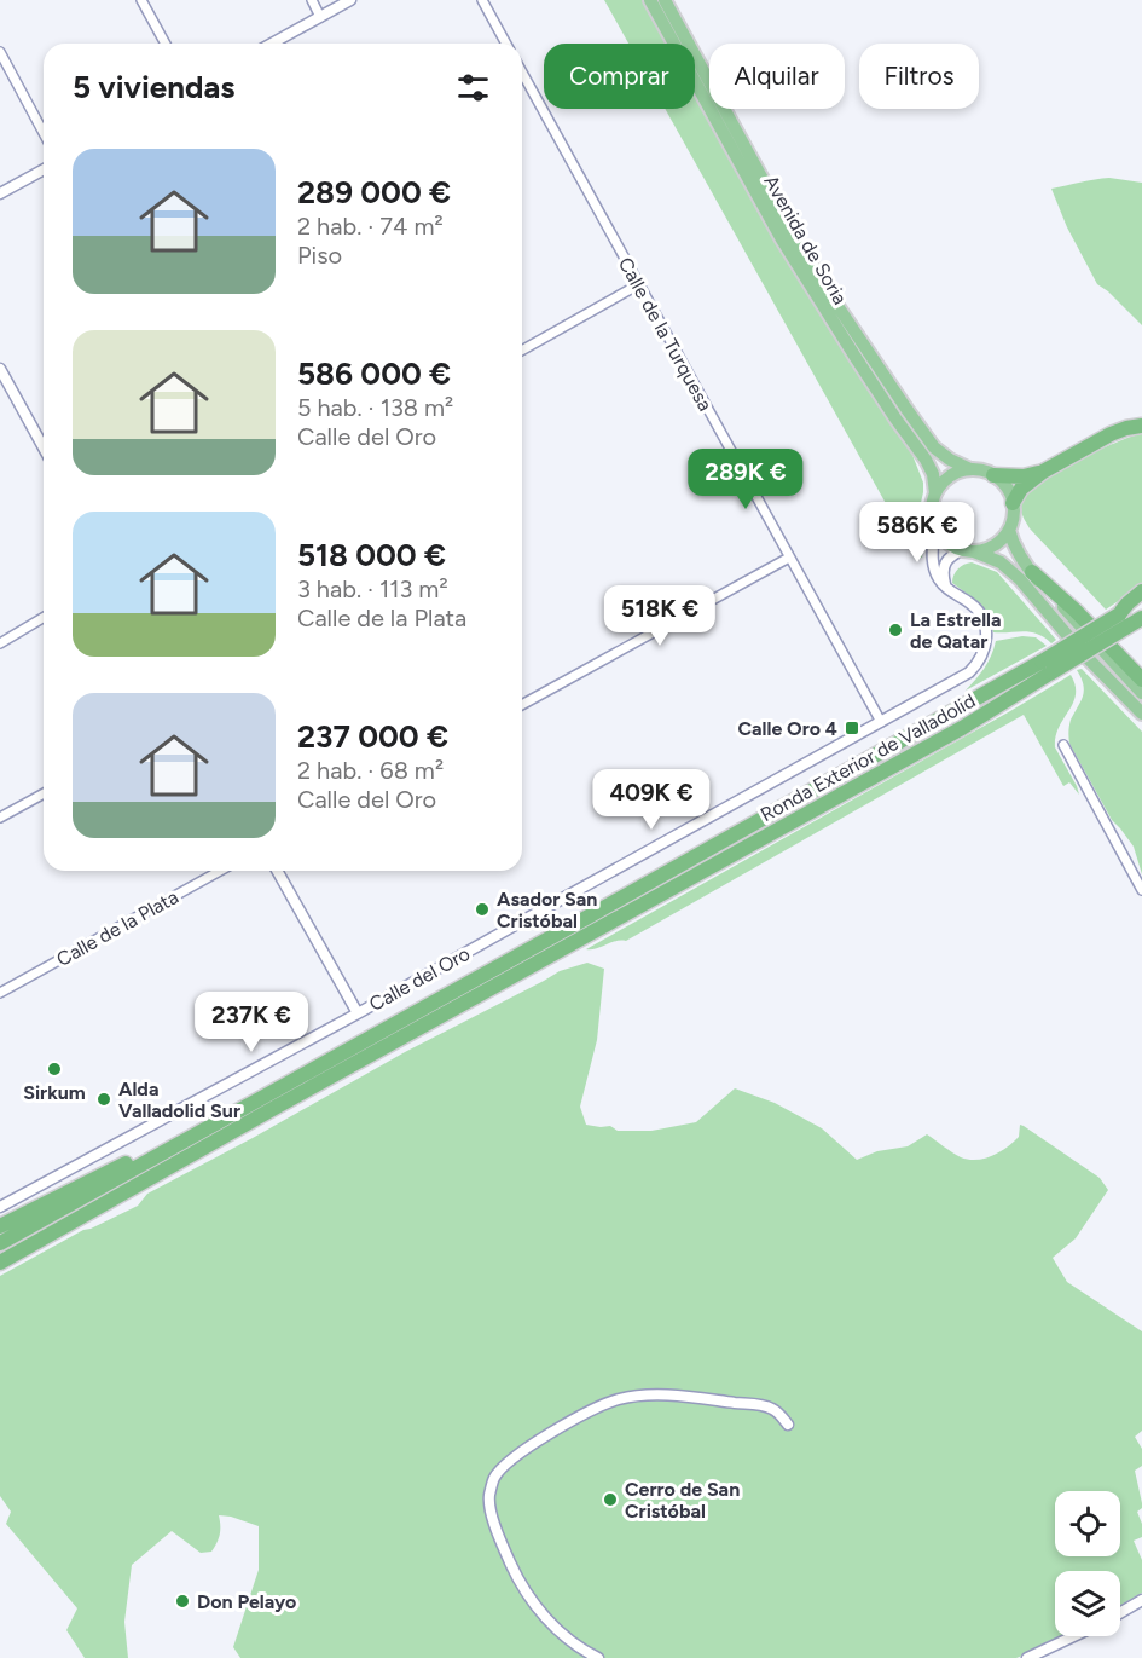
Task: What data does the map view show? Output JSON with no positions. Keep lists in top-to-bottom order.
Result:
{
  "streets": {
    "highway": ["Avenida de Soria", "Ronda Exterior de Valladolid"],
    "street": ["Calle de la Turquesa", "Calle de la Plata", "Calle del Oro"]
  },
  "crossings": [
    ["Calle de la Turquesa", "Calle del Oro"]
  ],
  "places": {
    "other": [
      "La Estrella de Qatar",
      "Asador San Cristóbal",
      "Sirkum",
      "Alda Valladolid Sur",
      "Cerro de San Cristóbal",
      "Don Pelayo"
    ],
    "transit": ["Calle Oro 4"]
  },
  "page": {
    "chip": ["Comprar", "Alquilar", "Filtros"],
    "heading": "5 viviendas",
    "list": [
      {
        "name": "289 000 €",
        "note": "2 hab. · 74 m² · Piso"
      },
      {
        "name": "586 000 €",
        "note": "5 hab. · 138 m² · Calle del Oro"
      },
      {
        "name": "518 000 €",
        "note": "3 hab. · 113 m² · Calle de la Plata"
      },
      {
        "name": "237 000 €",
        "note": "2 hab. · 68 m² · Calle del Oro"
      }
    ],
    "price": [
      "289K €",
      "586K €",
      "518K €",
      "409K €",
      "237K €"
    ]
  }
}
